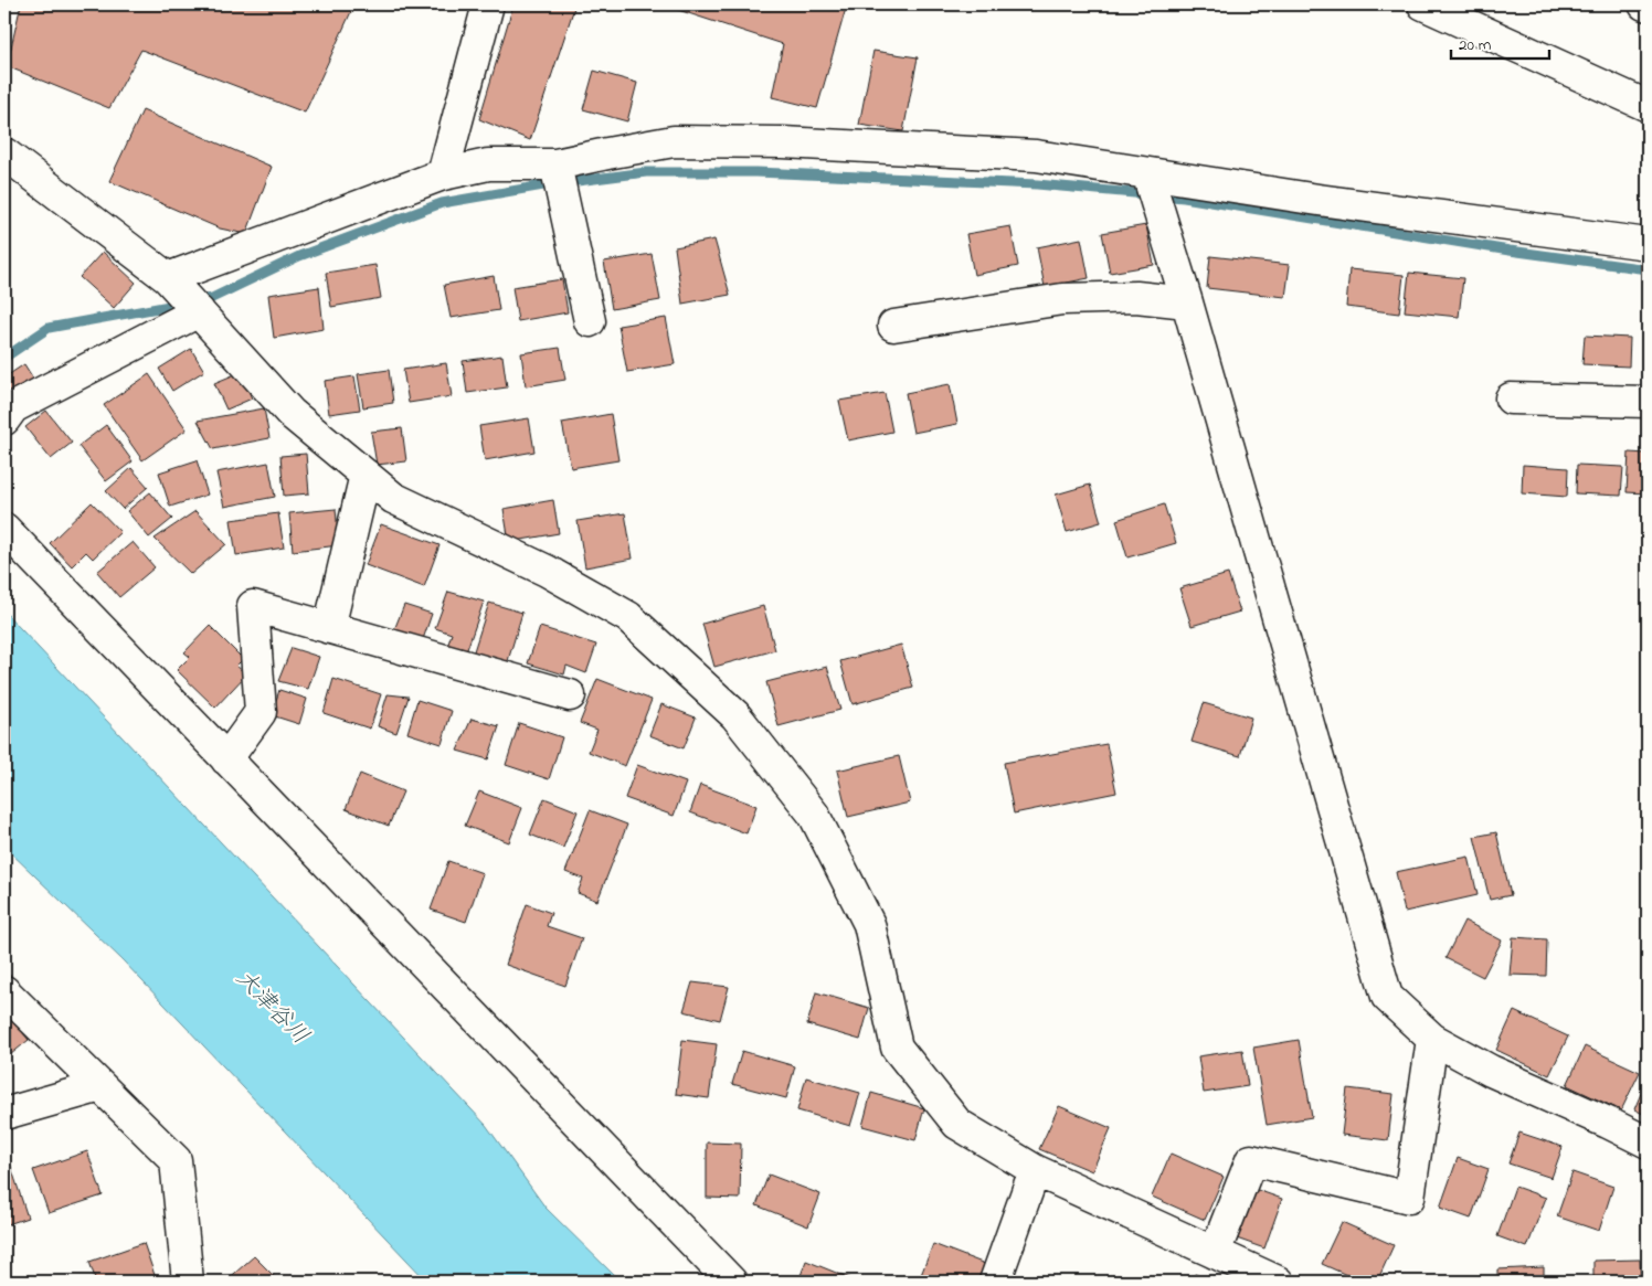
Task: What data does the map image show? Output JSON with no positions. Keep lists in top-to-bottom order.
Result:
{
  "water": ["大津谷川"],
  "scale_bar": "20 m"
}
